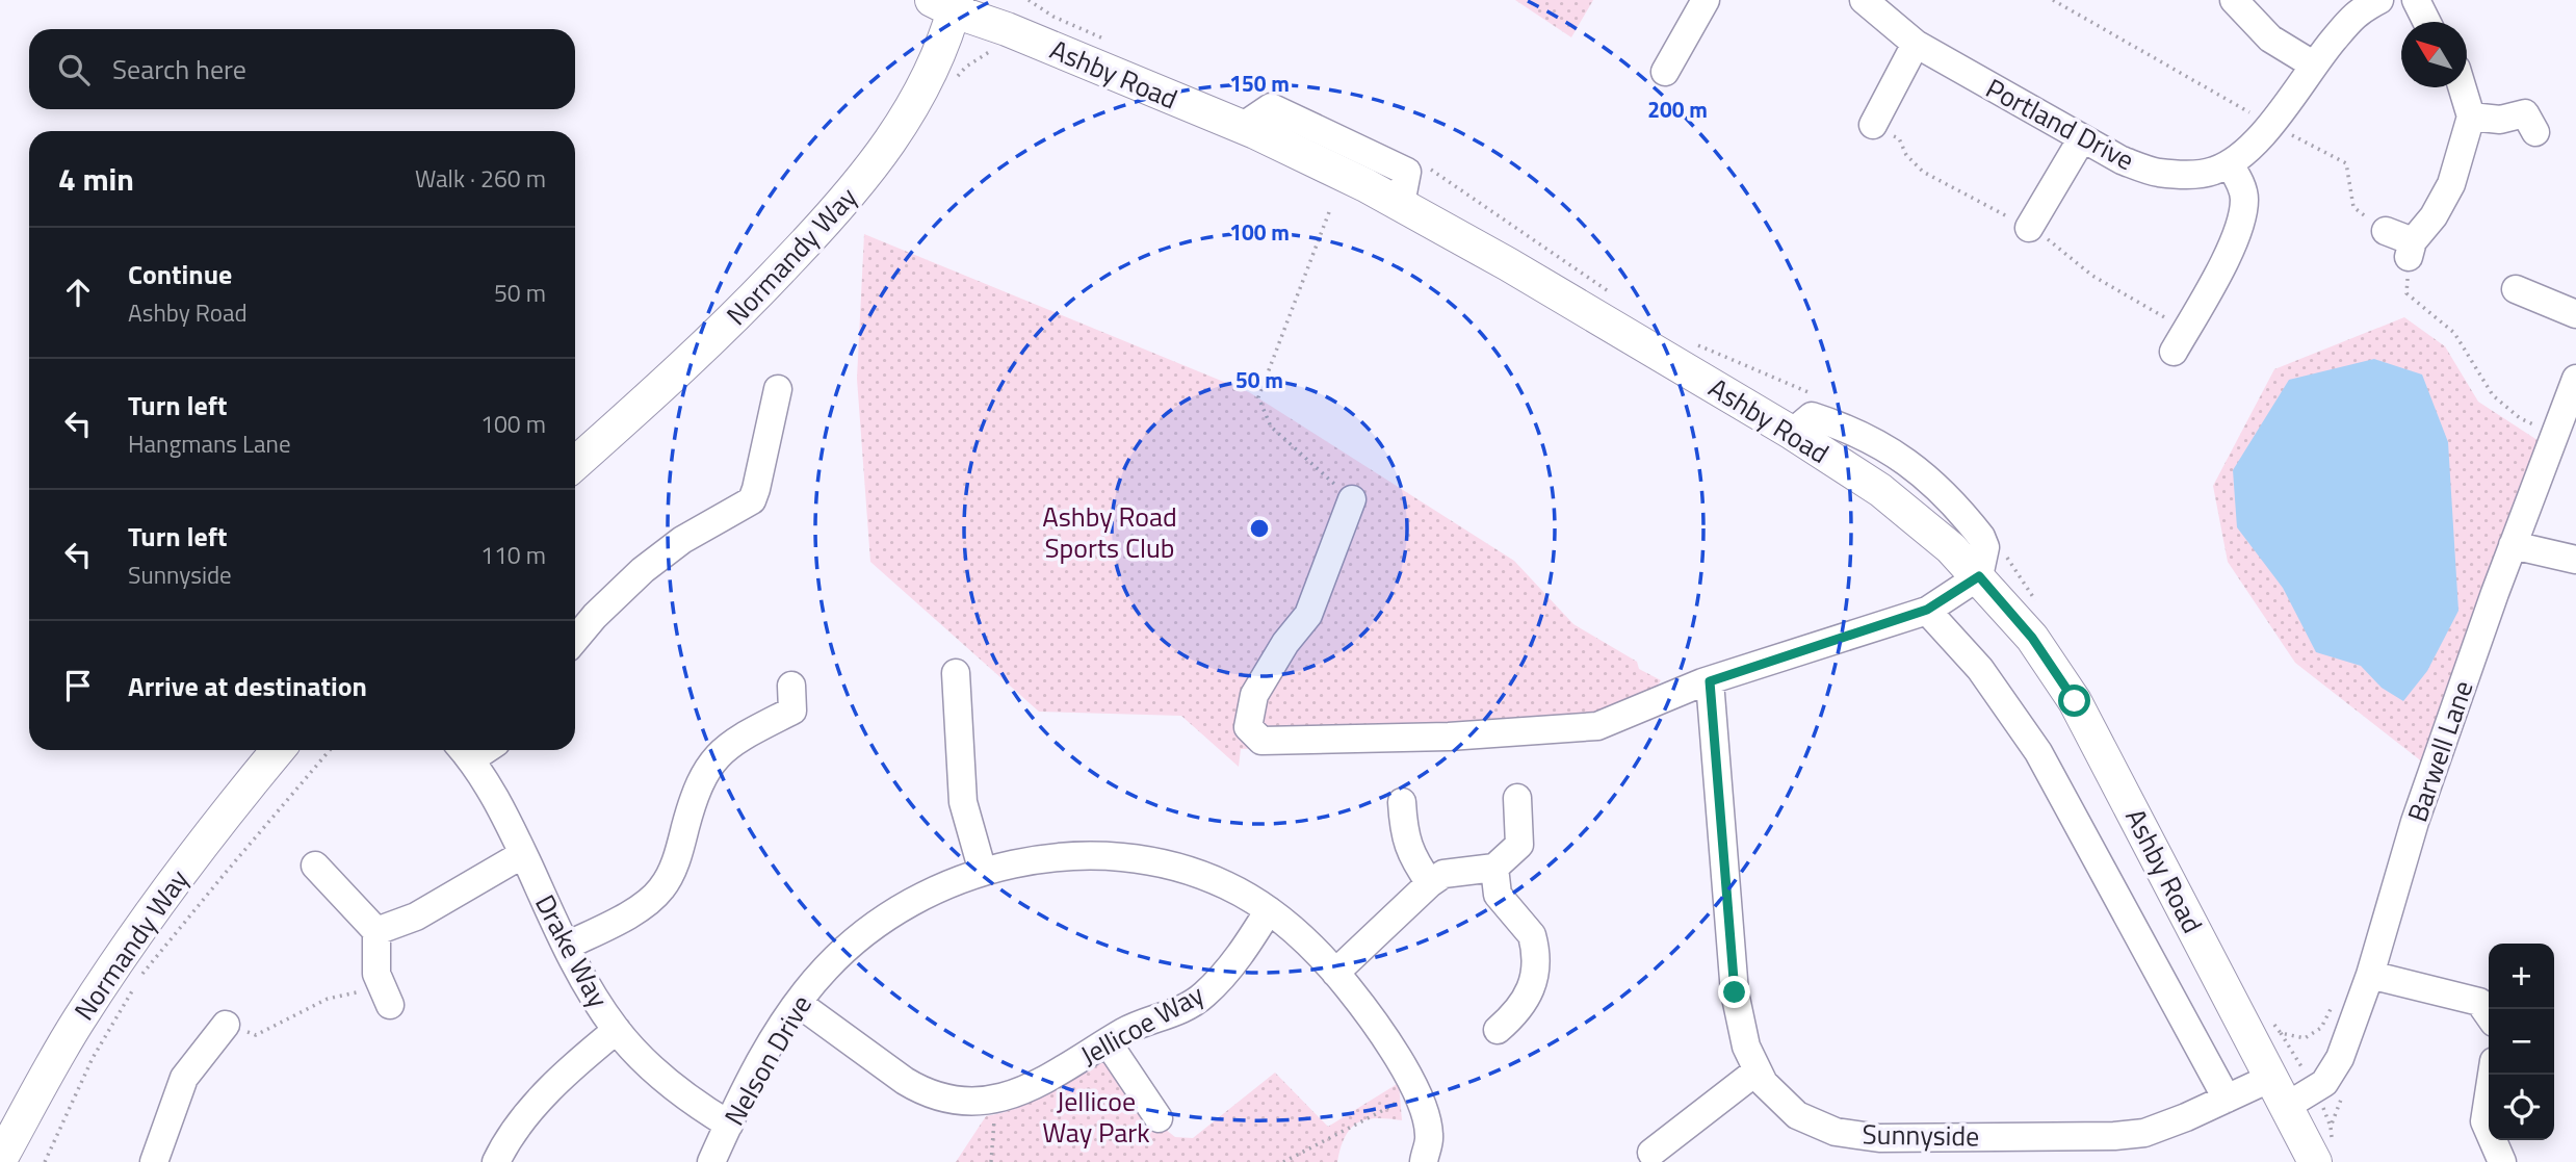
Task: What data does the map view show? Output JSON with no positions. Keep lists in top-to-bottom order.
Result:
{
  "streets": {
    "main road": ["Ashby Road", "Normandy Way"],
    "street": [
      "Portland Drive",
      "Barwell Lane",
      "Drake Way",
      "Jellicoe Way",
      "Nelson Drive",
      "Sunnyside"
    ]
  },
  "crossings": [
    ["Ashby Road", "Normandy Way"],
    ["Ashby Road", "Barwell Lane"],
    ["Ashby Road", "Sunnyside"],
    ["Drake Way", "Nelson Drive"],
    ["Jellicoe Way", "Nelson Drive"]
  ],
  "parks": ["Ashby Road Sports Club", "Jellicoe Way Park"],
  "north": "top left",
  "page": {
    "search": "Search here",
    "heading": ["4 min", "Walk · 260 m"],
    "list": [
      ["Continue", "Ashby Road", "50 m"],
      ["Turn left", "Hangmans Lane", "100 m"],
      ["Turn left", "Sunnyside", "110 m"],
      "Arrive at destination"
    ],
    "map_buttons": ["+", "−"]
  },
  "rings": [
    "150 m",
    "200 m",
    "100 m",
    "50 m"
  ]
}
